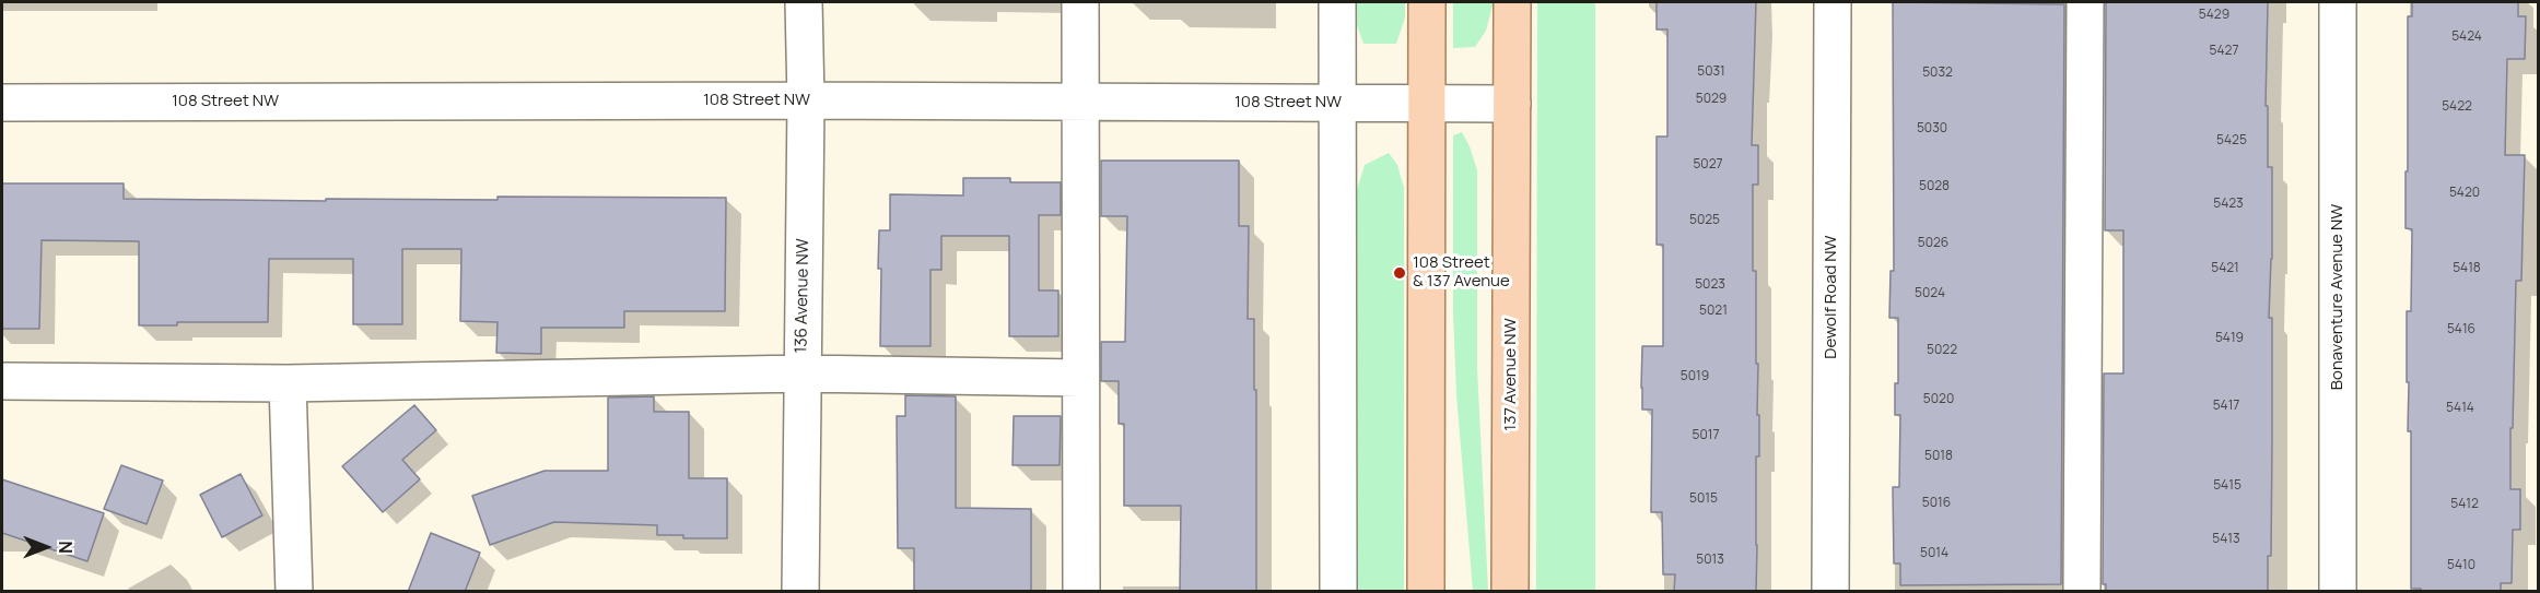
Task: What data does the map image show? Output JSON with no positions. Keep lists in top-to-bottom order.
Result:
{
  "streets": {
    "main road": ["137 Avenue NW"],
    "street": [
      "108 Street NW",
      "136 Avenue NW",
      "Dewolf Road NW",
      "Bonaventure Avenue NW"
    ]
  },
  "crossings": [
    ["108 Street NW", "136 Avenue NW"],
    ["108 Street NW", "137 Avenue NW"]
  ],
  "places": ["108 Street & 137 Avenue"],
  "house_numbers": [
    "5429",
    "5424",
    "5427",
    "5031",
    "5032",
    "5029",
    "5422",
    "5030",
    "5425",
    "5027",
    "5028",
    "5420",
    "5423",
    "5025",
    "5026",
    "5421",
    "5418",
    "5023",
    "5024",
    "5021",
    "5416",
    "5419",
    "5022",
    "5019",
    "5020",
    "5417",
    "5414",
    "5017",
    "5018",
    "5415",
    "5015",
    "5016",
    "5412",
    "5413",
    "5014",
    "5013",
    "5410"
  ],
  "north": "right"
}
